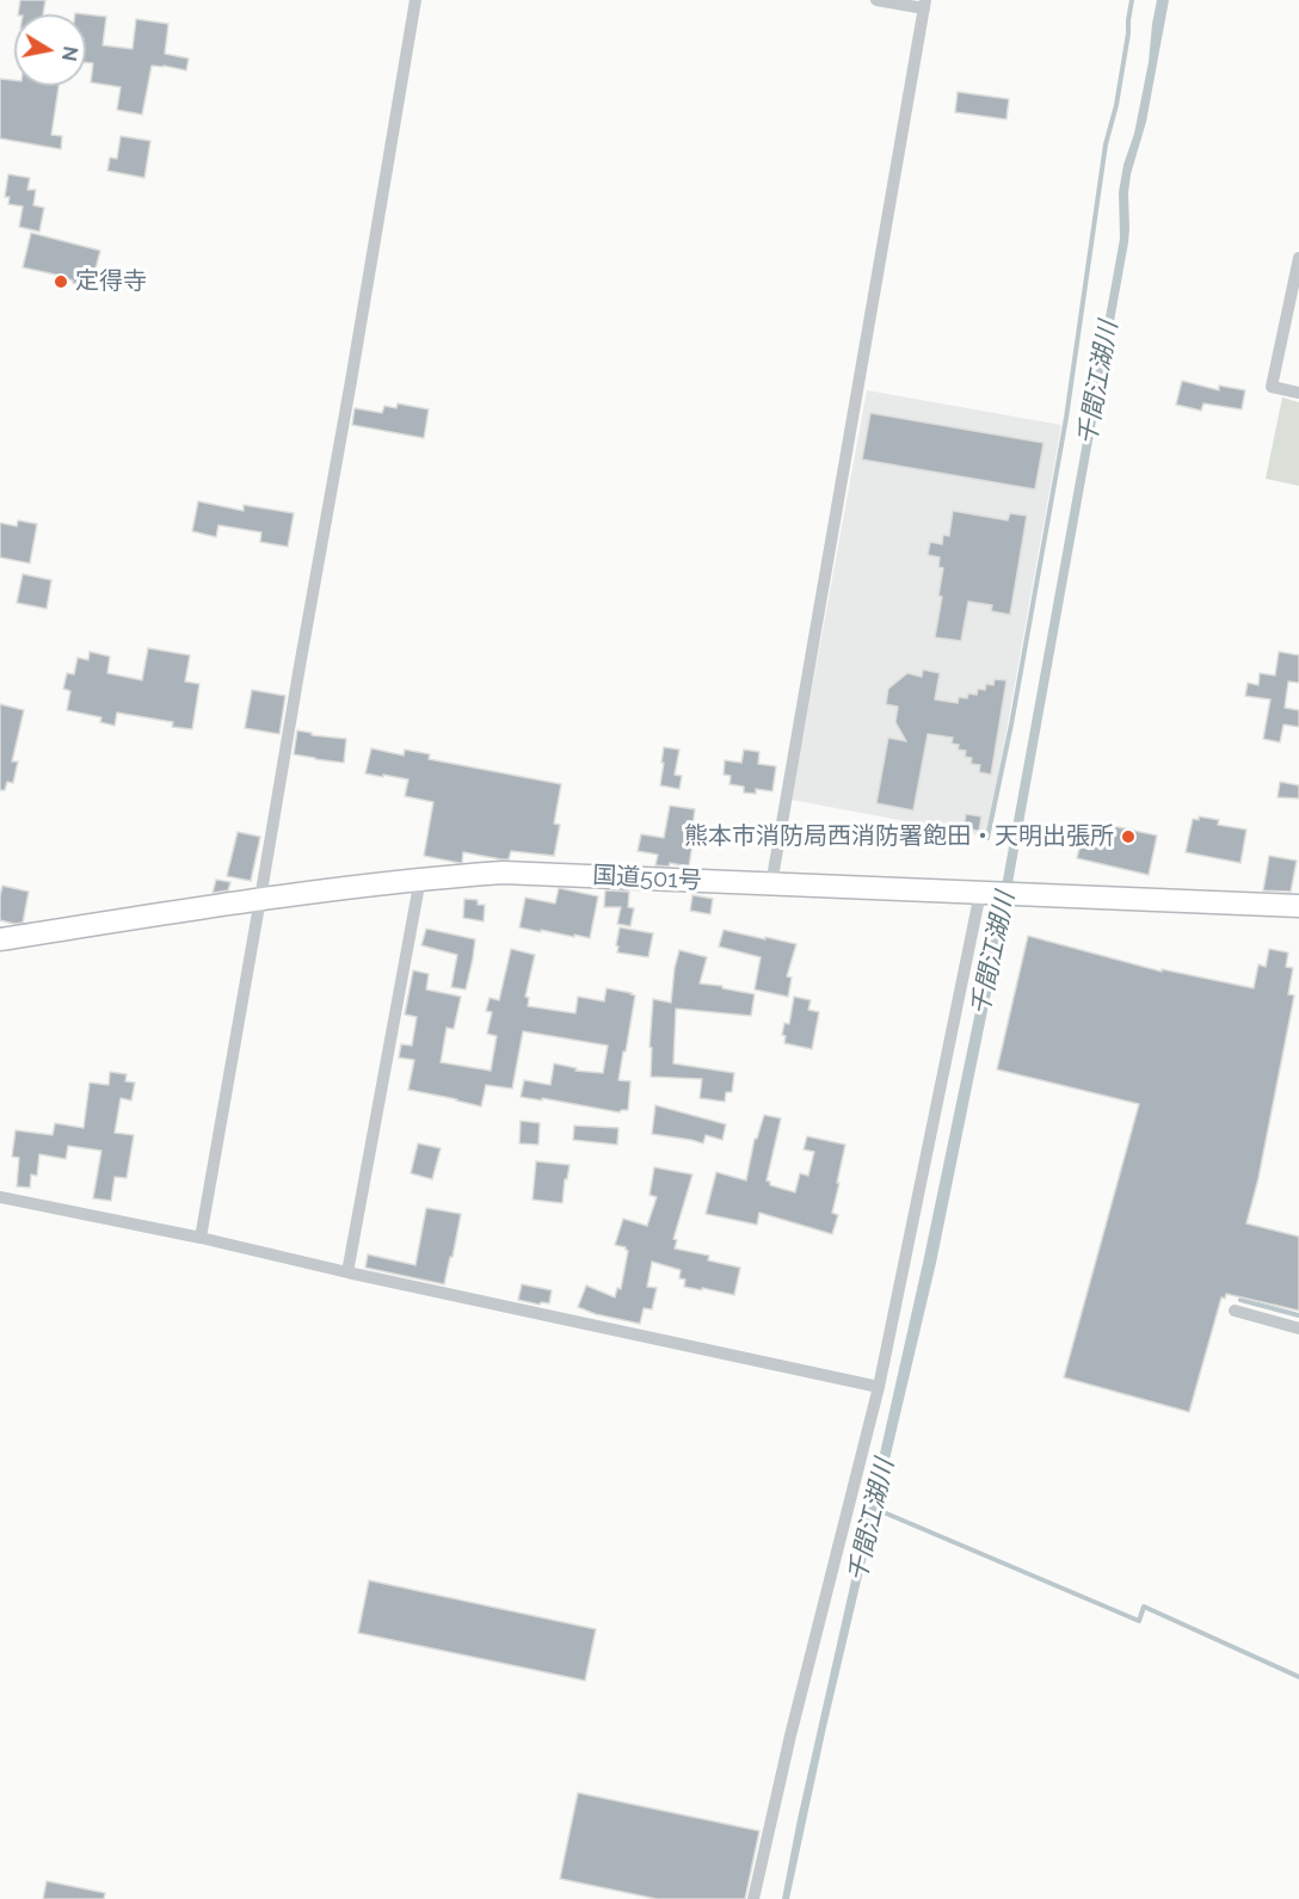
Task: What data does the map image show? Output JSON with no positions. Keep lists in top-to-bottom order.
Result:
{
  "streets": {
    "highway": ["国道501号"]
  },
  "water": ["千間江湖川"],
  "places": ["定得寺", "熊本市消防局西消防署飽田・天明出張所"],
  "north": "right"
}
